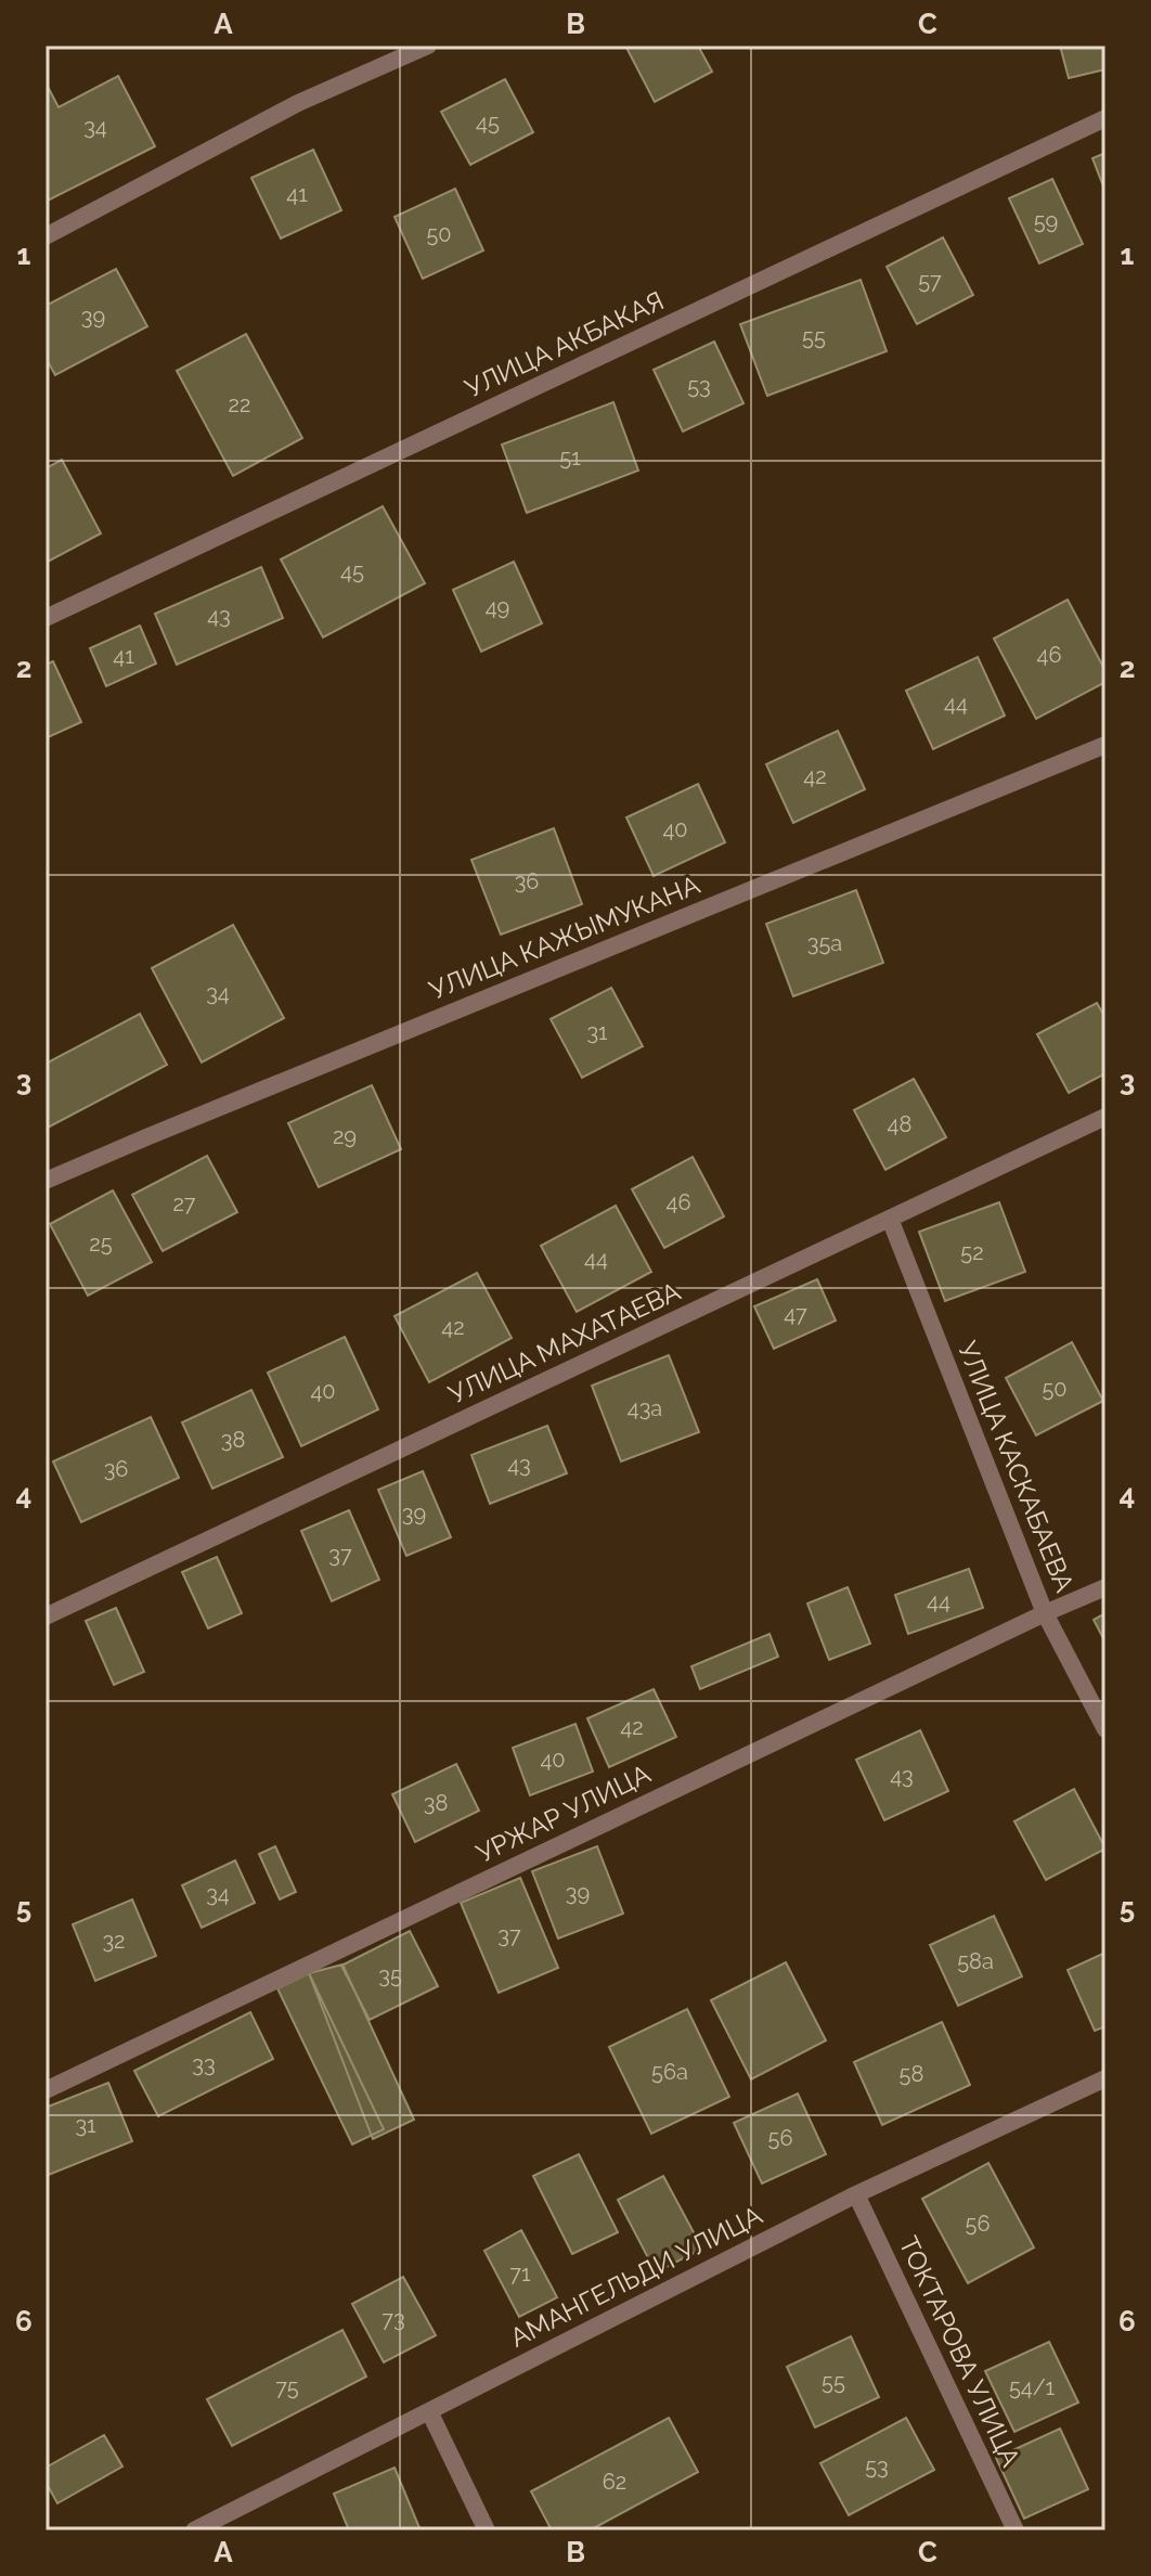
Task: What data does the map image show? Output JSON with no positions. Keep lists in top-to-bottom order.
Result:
{
  "streets": {
    "street": [
      "УЛИЦА АКБАКАЯ",
      "УЛИЦА КАЖЫМУКАНА",
      "УЛИЦА МАХАТАЕВА",
      "УЛИЦА КАСКАБАЕВА",
      "УРЖАР УЛИЦА",
      "АМАНГЕЛЬДИ УЛИЦА",
      "ТОКТАРОВА УЛИЦА"
    ]
  },
  "crossings": [
    ["УЛИЦА МАХАТАЕВА", "УЛИЦА КАСКАБАЕВА"],
    ["УЛИЦА КАСКАБАЕВА", "УРЖАР УЛИЦА"],
    ["АМАНГЕЛЬДИ УЛИЦА", "ТОКТАРОВА УЛИЦА"]
  ],
  "house_numbers": [
    "45",
    "34",
    "41",
    "59",
    "50",
    "57",
    "39",
    "55",
    "53",
    "22",
    "51",
    "45",
    "49",
    "43",
    "46",
    "41",
    "44",
    "42",
    "40",
    "36",
    "35а",
    "34",
    "31",
    "48",
    "29",
    "46",
    "27",
    "25",
    "52",
    "44",
    "47",
    "42",
    "50",
    "40",
    "43а",
    "38",
    "43",
    "36",
    "39",
    "37",
    "44",
    "42",
    "40",
    "43",
    "38",
    "39",
    "34",
    "37",
    "32",
    "58а",
    "35",
    "33",
    "56а",
    "58",
    "31",
    "56",
    "56",
    "71",
    "73",
    "55",
    "75",
    "54/1",
    "53",
    "62"
  ],
  "grid": {
    "columns": ["A", "B", "C"],
    "rows": [
      "1",
      "2",
      "3",
      "4",
      "5",
      "6"
    ]
  }
}
